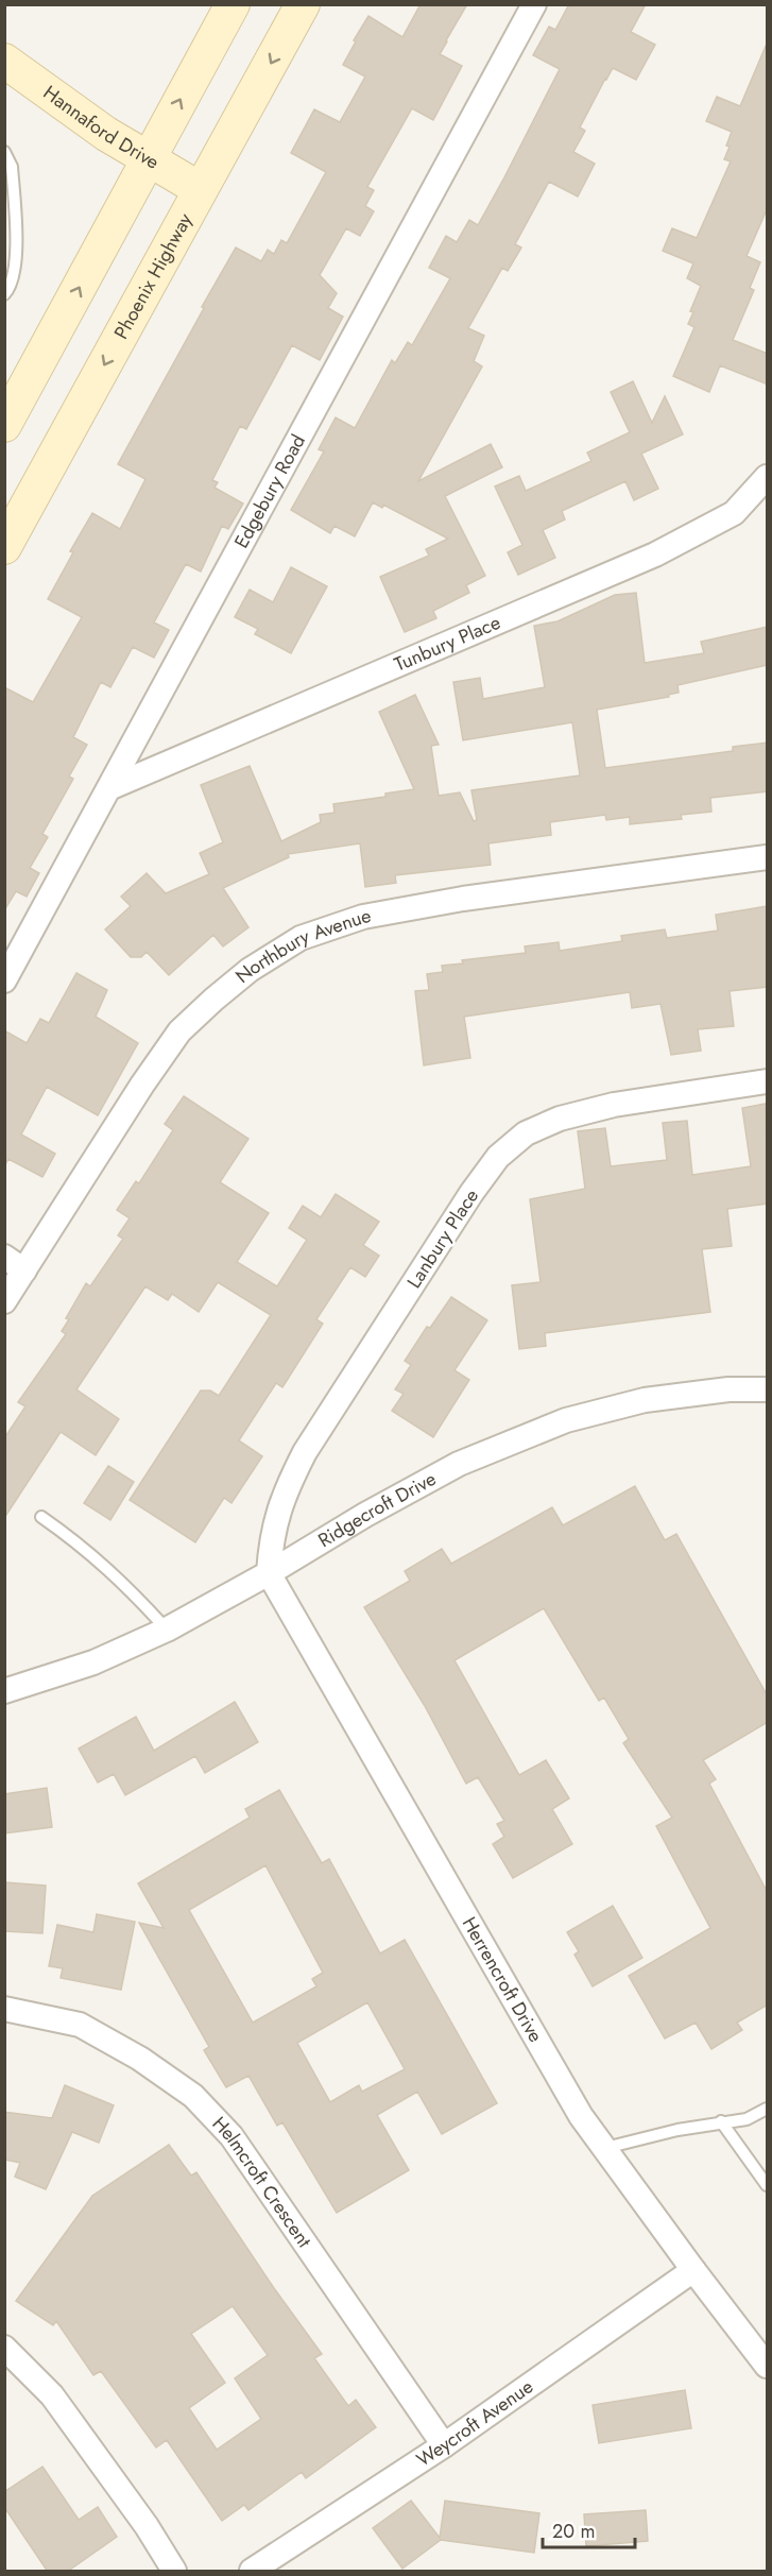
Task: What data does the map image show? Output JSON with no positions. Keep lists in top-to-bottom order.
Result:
{
  "streets": {
    "main road": ["Hannaford Drive", "Phoenix Highway"],
    "street": [
      "Edgebury Road",
      "Tunbury Place",
      "Northbury Avenue",
      "Lanbury Place",
      "Ridgecroft Drive",
      "Herrencroft Drive",
      "Helmcroft Crescent",
      "Weycroft Avenue"
    ]
  },
  "crossings": [
    ["Hannaford Drive", "Phoenix Highway"],
    ["Edgebury Road", "Tunbury Place"],
    ["Lanbury Place", "Ridgecroft Drive"],
    ["Lanbury Place", "Herrencroft Drive"],
    ["Ridgecroft Drive", "Herrencroft Drive"],
    ["Herrencroft Drive", "Weycroft Avenue"],
    ["Helmcroft Crescent", "Weycroft Avenue"]
  ],
  "scale_bar": "20 m"
}
